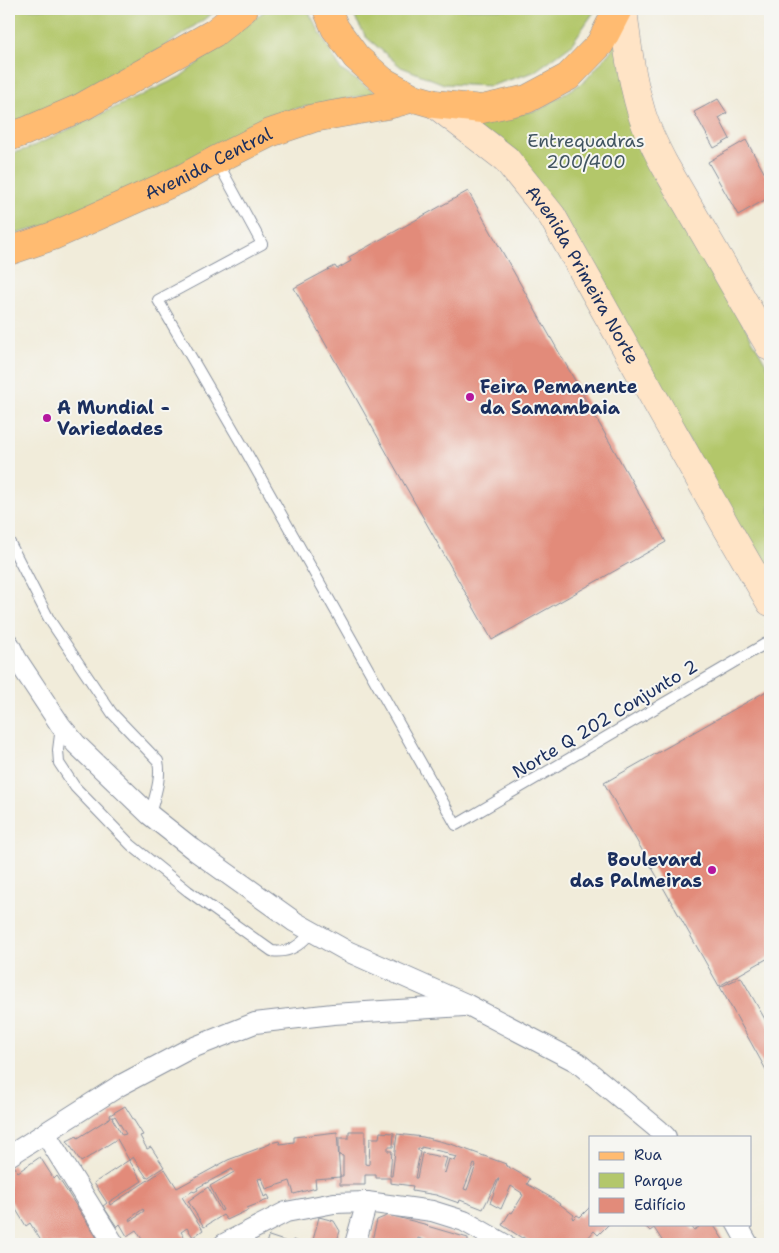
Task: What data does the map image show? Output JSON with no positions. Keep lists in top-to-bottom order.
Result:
{
  "streets": {
    "main road": ["Avenida Central", "Avenida Primeira Norte"],
    "lane": ["Norte Q 202 Conjunto 2"]
  },
  "crossings": [
    ["Avenida Central", "Avenida Primeira Norte"],
    ["Avenida Central", "Norte Q 202 Conjunto 2"]
  ],
  "parks": ["Entrequadras 200/400"],
  "places": ["Feira Pemanente da Samambaia", "A Mundial - Variedades", "Boulevard das Palmeiras"],
  "legend": ["Rua", "Parque", "Edifício"]
}
